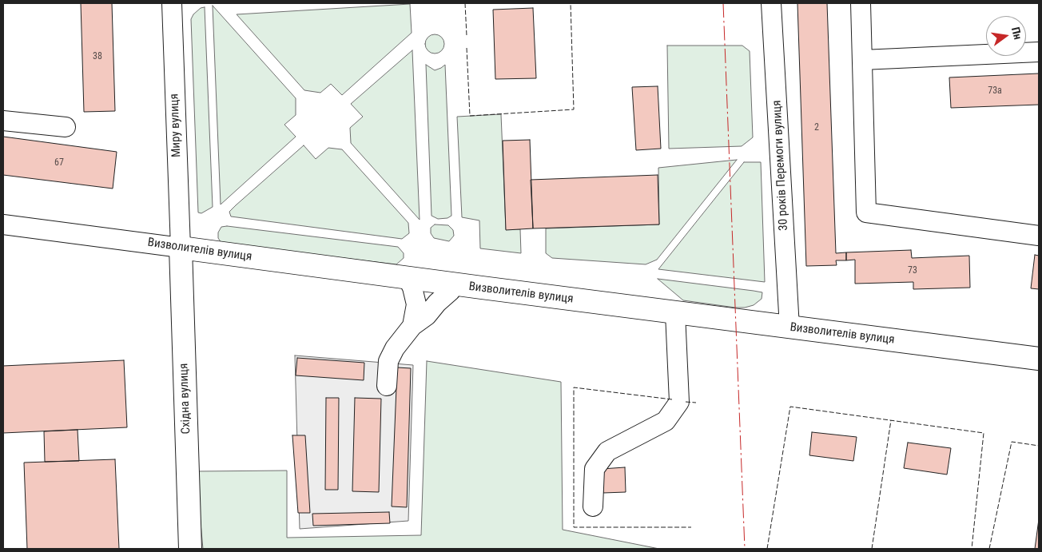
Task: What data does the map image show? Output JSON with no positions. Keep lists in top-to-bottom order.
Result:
{
  "streets": {
    "main road": ["Визволителів вулиця", "Східна вулиця"],
    "street": ["Миру вулиця", "30 років Перемоги вулиця"]
  },
  "crossings": [
    ["Миру вулиця", "Визволителів вулиця"],
    ["Миру вулиця", "Східна вулиця"],
    ["30 років Перемоги вулиця", "Визволителів вулиця"],
    ["Визволителів вулиця", "Східна вулиця"]
  ],
  "house_numbers": [
    "38",
    "73а",
    "2",
    "67",
    "73"
  ],
  "north": "right"
}
